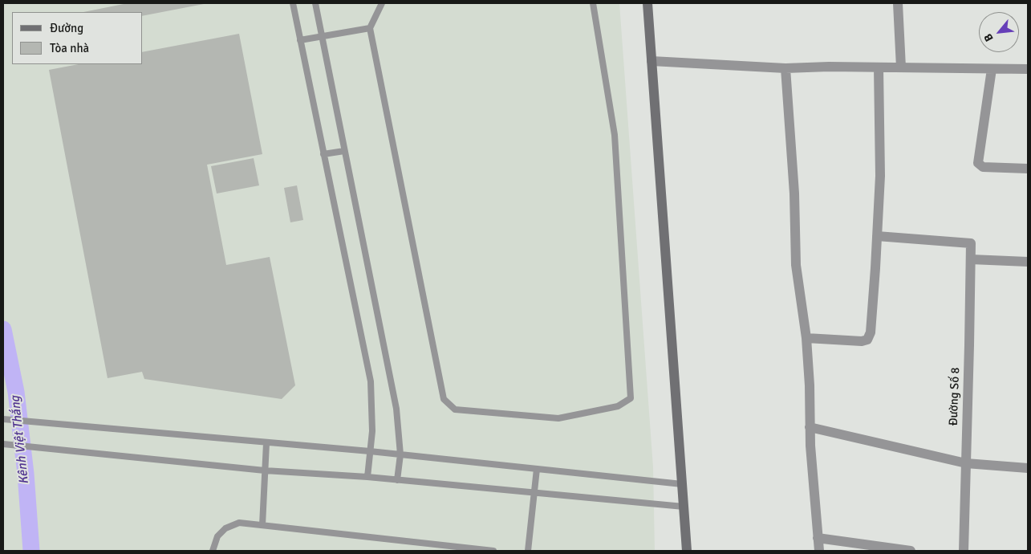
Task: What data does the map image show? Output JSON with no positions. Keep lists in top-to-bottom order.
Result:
{
  "streets": {
    "street": ["Đường Số 8"]
  },
  "water": ["Kênh Việt Thắng"],
  "legend": ["Đường", "Tòa nhà"],
  "north": "bottom left"
}
